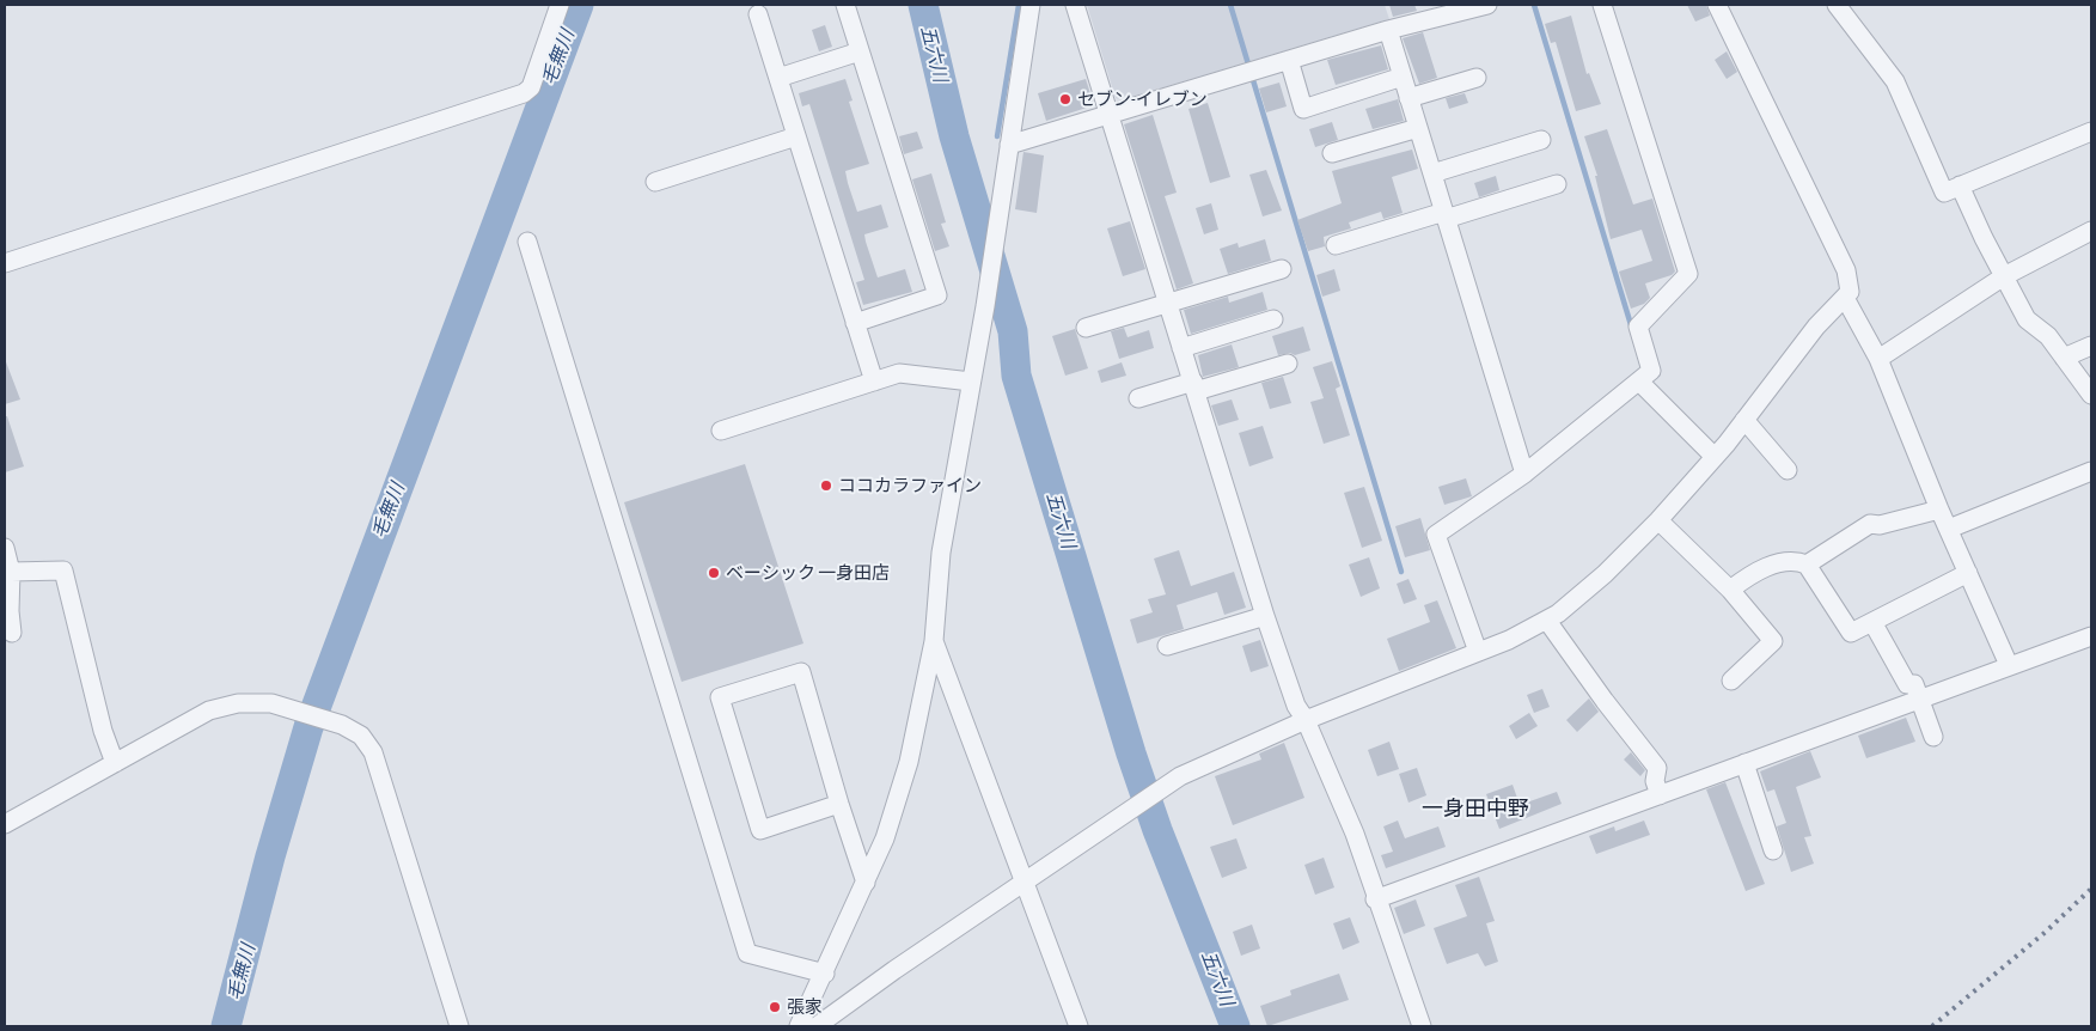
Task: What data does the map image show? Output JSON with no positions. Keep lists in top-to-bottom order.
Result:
{
  "districts": ["一身田中野"],
  "water": ["五六川", "毛無川"],
  "places": [
    "セブン-イレブン",
    "ココカラファイン",
    "ベーシック 一身田店",
    "張家"
  ]
}
